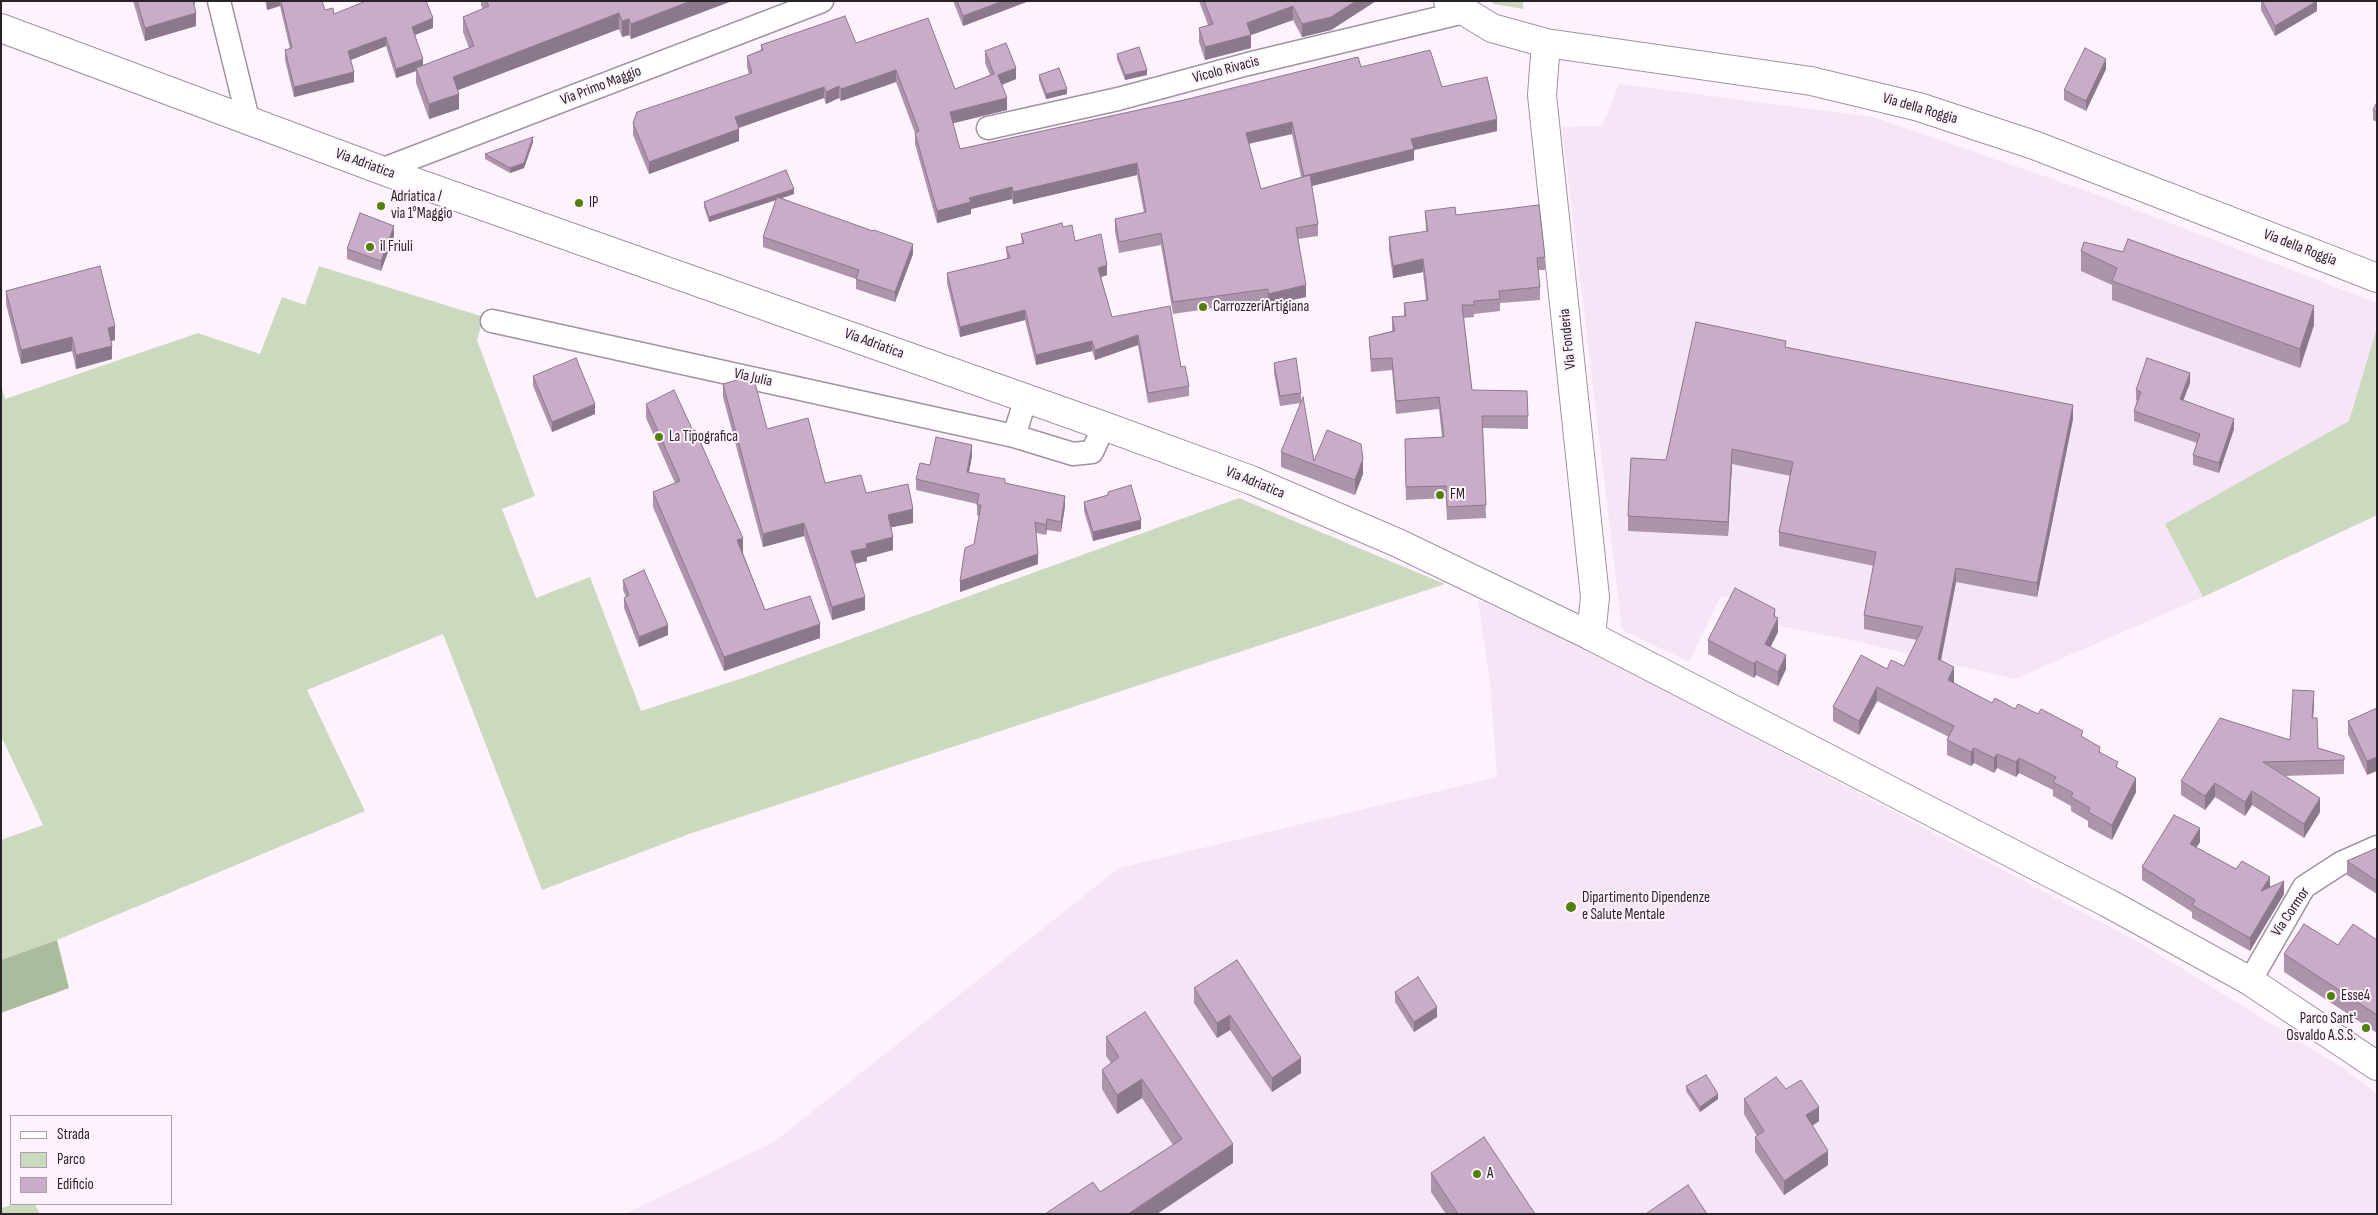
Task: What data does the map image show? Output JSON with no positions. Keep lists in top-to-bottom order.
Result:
{
  "streets": {
    "main road": ["Via della Roggia", "Via Adriatica", "Via Fonderia"],
    "street": [
      "Vicolo Rivacis",
      "Via Primo Maggio",
      "Via Julia",
      "Via Cormor"
    ]
  },
  "crossings": [
    ["Vicolo Rivacis", "Via della Roggia"],
    ["Via Primo Maggio", "Via Adriatica"],
    ["Via della Roggia", "Via Fonderia"],
    ["Via Adriatica", "Via Fonderia"],
    ["Via Adriatica", "Via Julia"],
    ["Via Adriatica", "Via Cormor"]
  ],
  "places": [
    "IP",
    "Adriatica / via 1°Maggio",
    "il Friuli",
    "CarrozzeriArtigiana",
    "La Tipografica",
    "FM",
    "Dipartimento Dipendenze e Salute Mentale",
    "Esse4",
    "Parco Sant' Osvaldo A.S.S.",
    "A"
  ],
  "legend": ["Strada", "Parco", "Edificio"]
}
